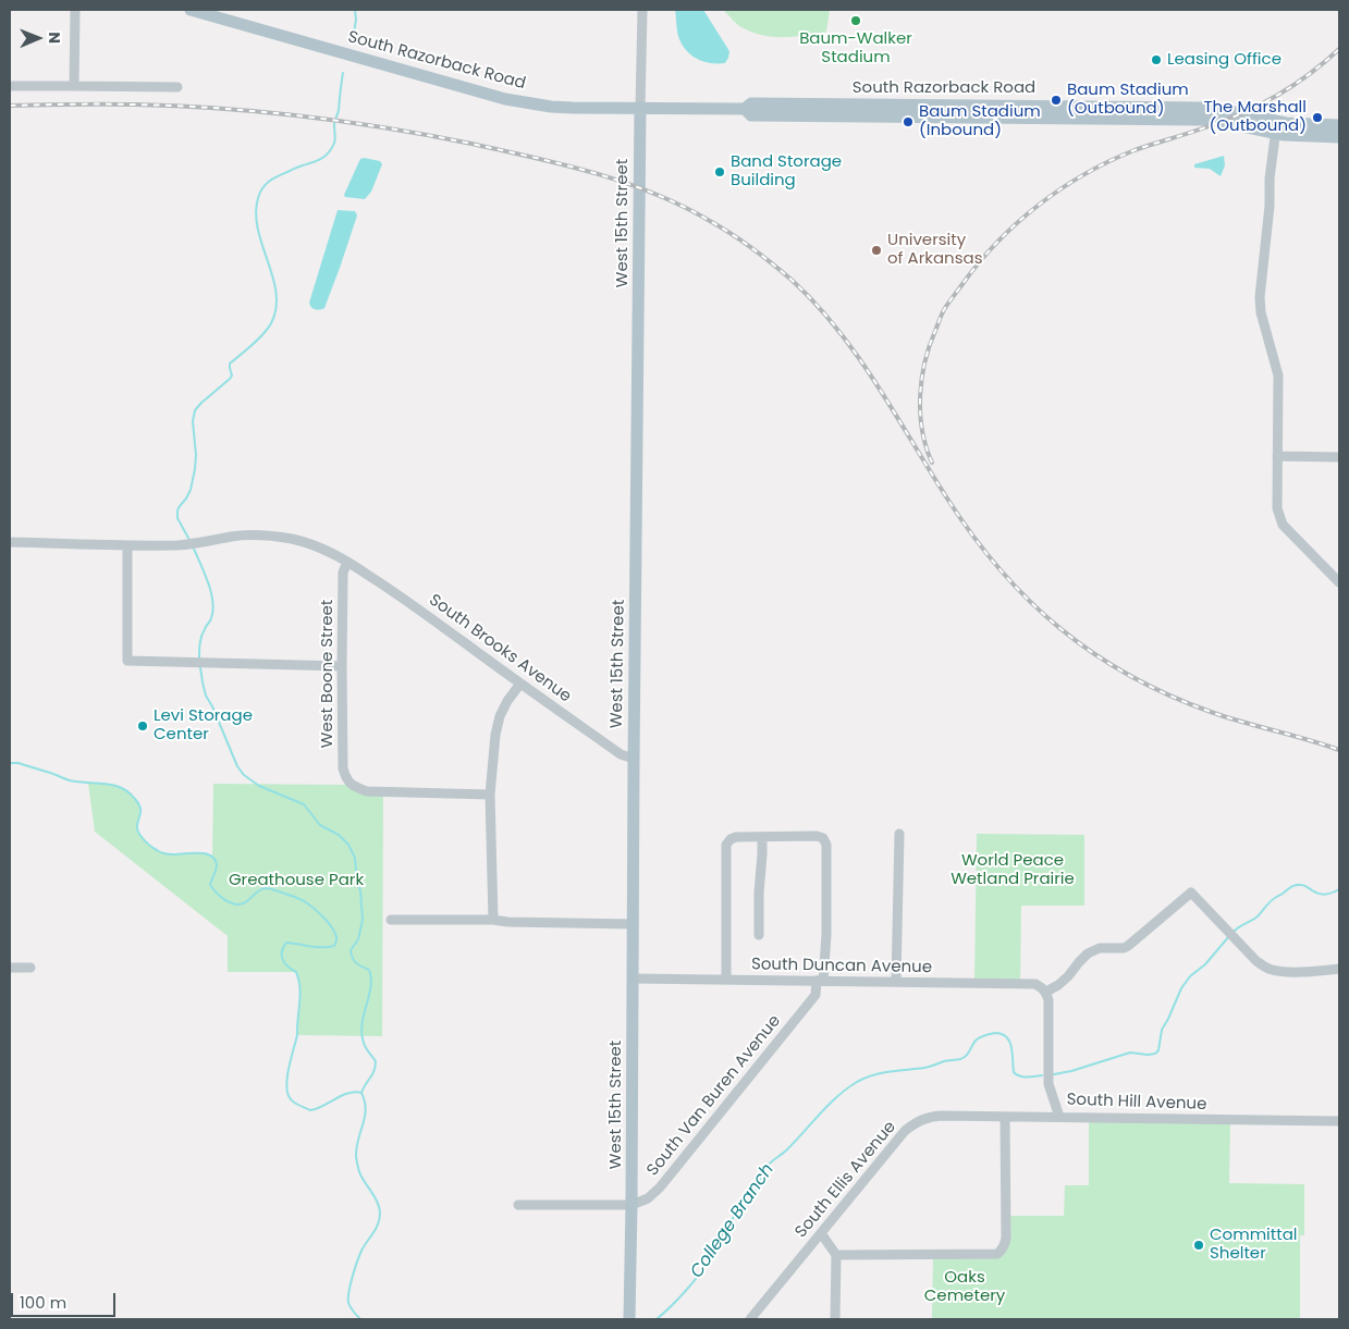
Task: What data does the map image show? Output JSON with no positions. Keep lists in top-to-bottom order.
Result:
{
  "streets": {
    "main road": ["South Razorback Road", "West 15th Street"],
    "street": [
      "South Brooks Avenue",
      "West Boone Street",
      "South Duncan Avenue",
      "South Van Buren Avenue",
      "South Hill Avenue",
      "South Ellis Avenue"
    ]
  },
  "crossings": [
    ["South Razorback Road", "West 15th Street"],
    ["West 15th Street", "South Brooks Avenue"],
    ["West 15th Street", "South Duncan Avenue"],
    ["West 15th Street", "South Van Buren Avenue"],
    ["South Brooks Avenue", "West Boone Street"],
    ["South Duncan Avenue", "South Van Buren Avenue"],
    ["South Duncan Avenue", "South Hill Avenue"],
    ["South Hill Avenue", "South Ellis Avenue"]
  ],
  "water": ["College Branch"],
  "parks": ["World Peace Wetland Prairie", "Greathouse Park", "Oaks Cemetery"],
  "places": [
    "Baum-Walker Stadium",
    "Leasing Office",
    "Baum Stadium (Outbound)",
    "The Marshall (Outbound)",
    "Baum Stadium (Inbound)",
    "Band Storage Building",
    "University of Arkansas",
    "Levi Storage Center",
    "Committal Shelter"
  ],
  "scale_bar": "100 m",
  "north": "right"
}
